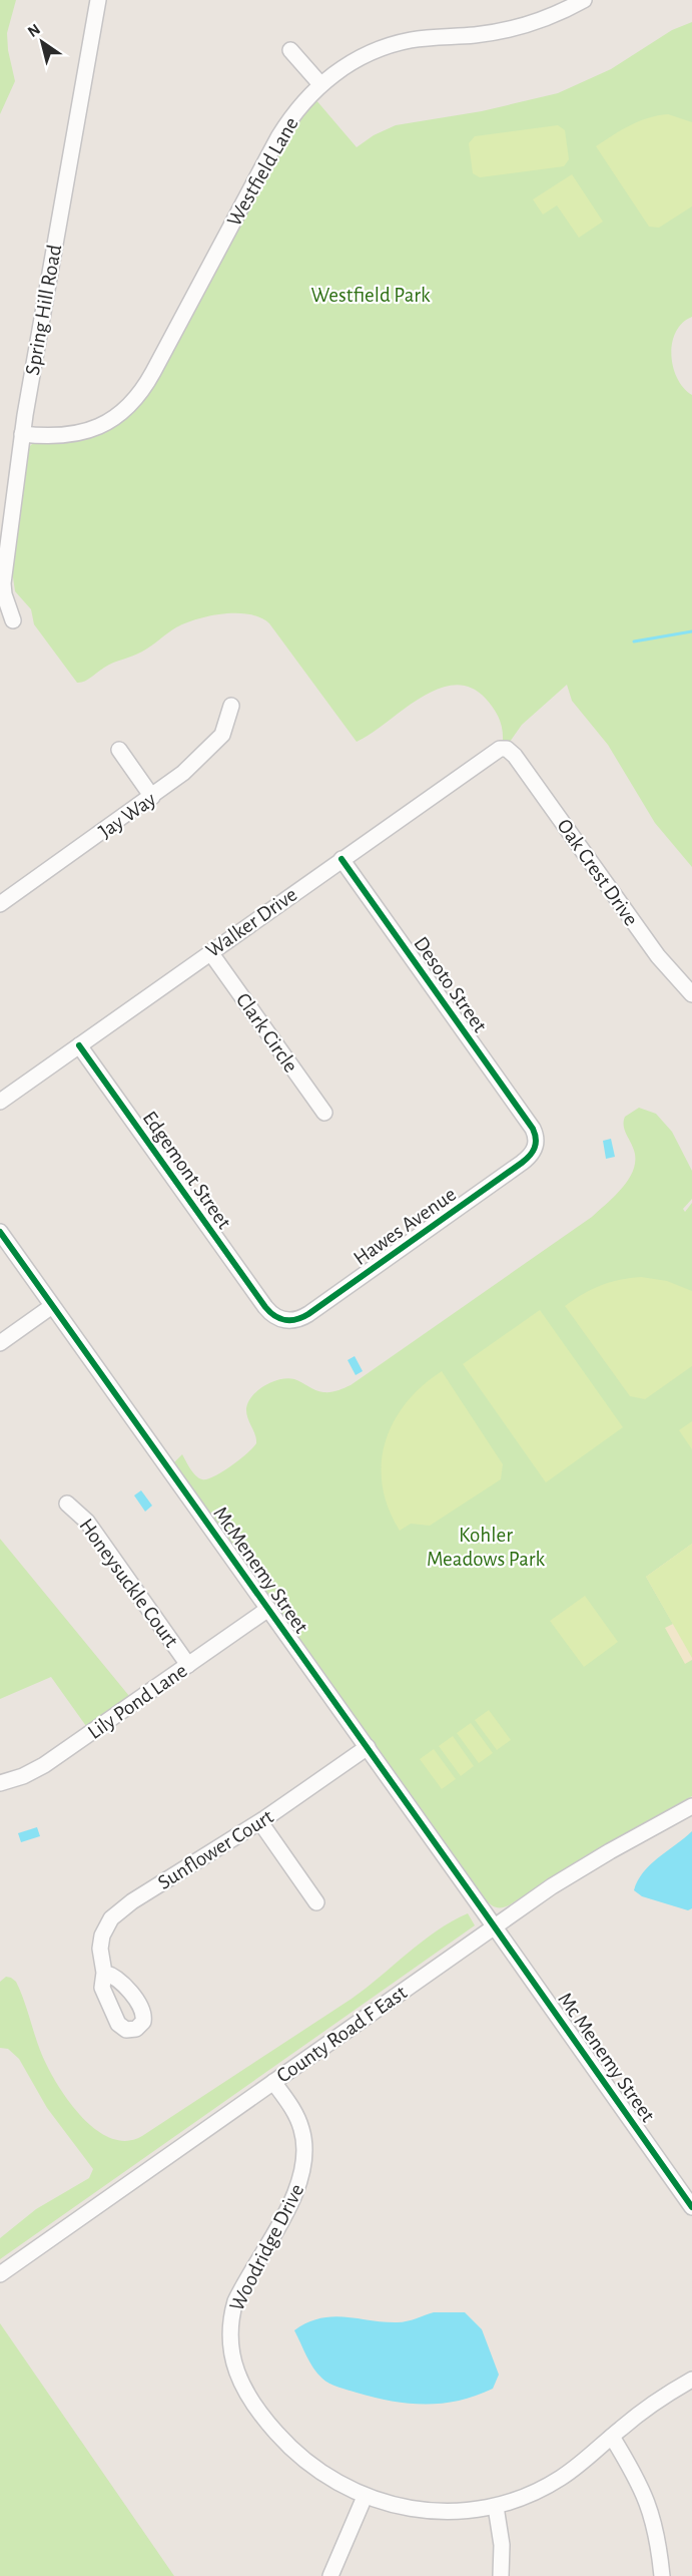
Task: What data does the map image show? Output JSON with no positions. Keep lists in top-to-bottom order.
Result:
{
  "streets": {
    "street": [
      "Westfield Lane",
      "Spring Hill Road",
      "Jay Way",
      "Oak Crest Drive",
      "Walker Drive",
      "Desoto Street",
      "Clark Circle",
      "Edgemont Street",
      "Hawes Avenue",
      "McMenemy Street",
      "Honeysuckle Court",
      "Lily Pond Lane",
      "Sunflower Court",
      "County Road F East",
      "Mc Menemy Street",
      "Woodridge Drive"
    ]
  },
  "crossings": [
    ["Westfield Lane", "Spring Hill Road"],
    ["Oak Crest Drive", "Walker Drive"],
    ["Walker Drive", "Desoto Street"],
    ["Walker Drive", "Clark Circle"],
    ["Walker Drive", "Edgemont Street"],
    ["Desoto Street", "Hawes Avenue"],
    ["Edgemont Street", "Hawes Avenue"],
    ["McMenemy Street", "Lily Pond Lane"],
    ["McMenemy Street", "Sunflower Court"],
    ["McMenemy Street", "County Road F East"],
    ["McMenemy Street", "Mc Menemy Street"],
    ["Honeysuckle Court", "Lily Pond Lane"],
    ["County Road F East", "Mc Menemy Street"],
    ["County Road F East", "Woodridge Drive"]
  ],
  "parks": ["Westfield Park", "Kohler Meadows Park"],
  "north": "top left"
}
